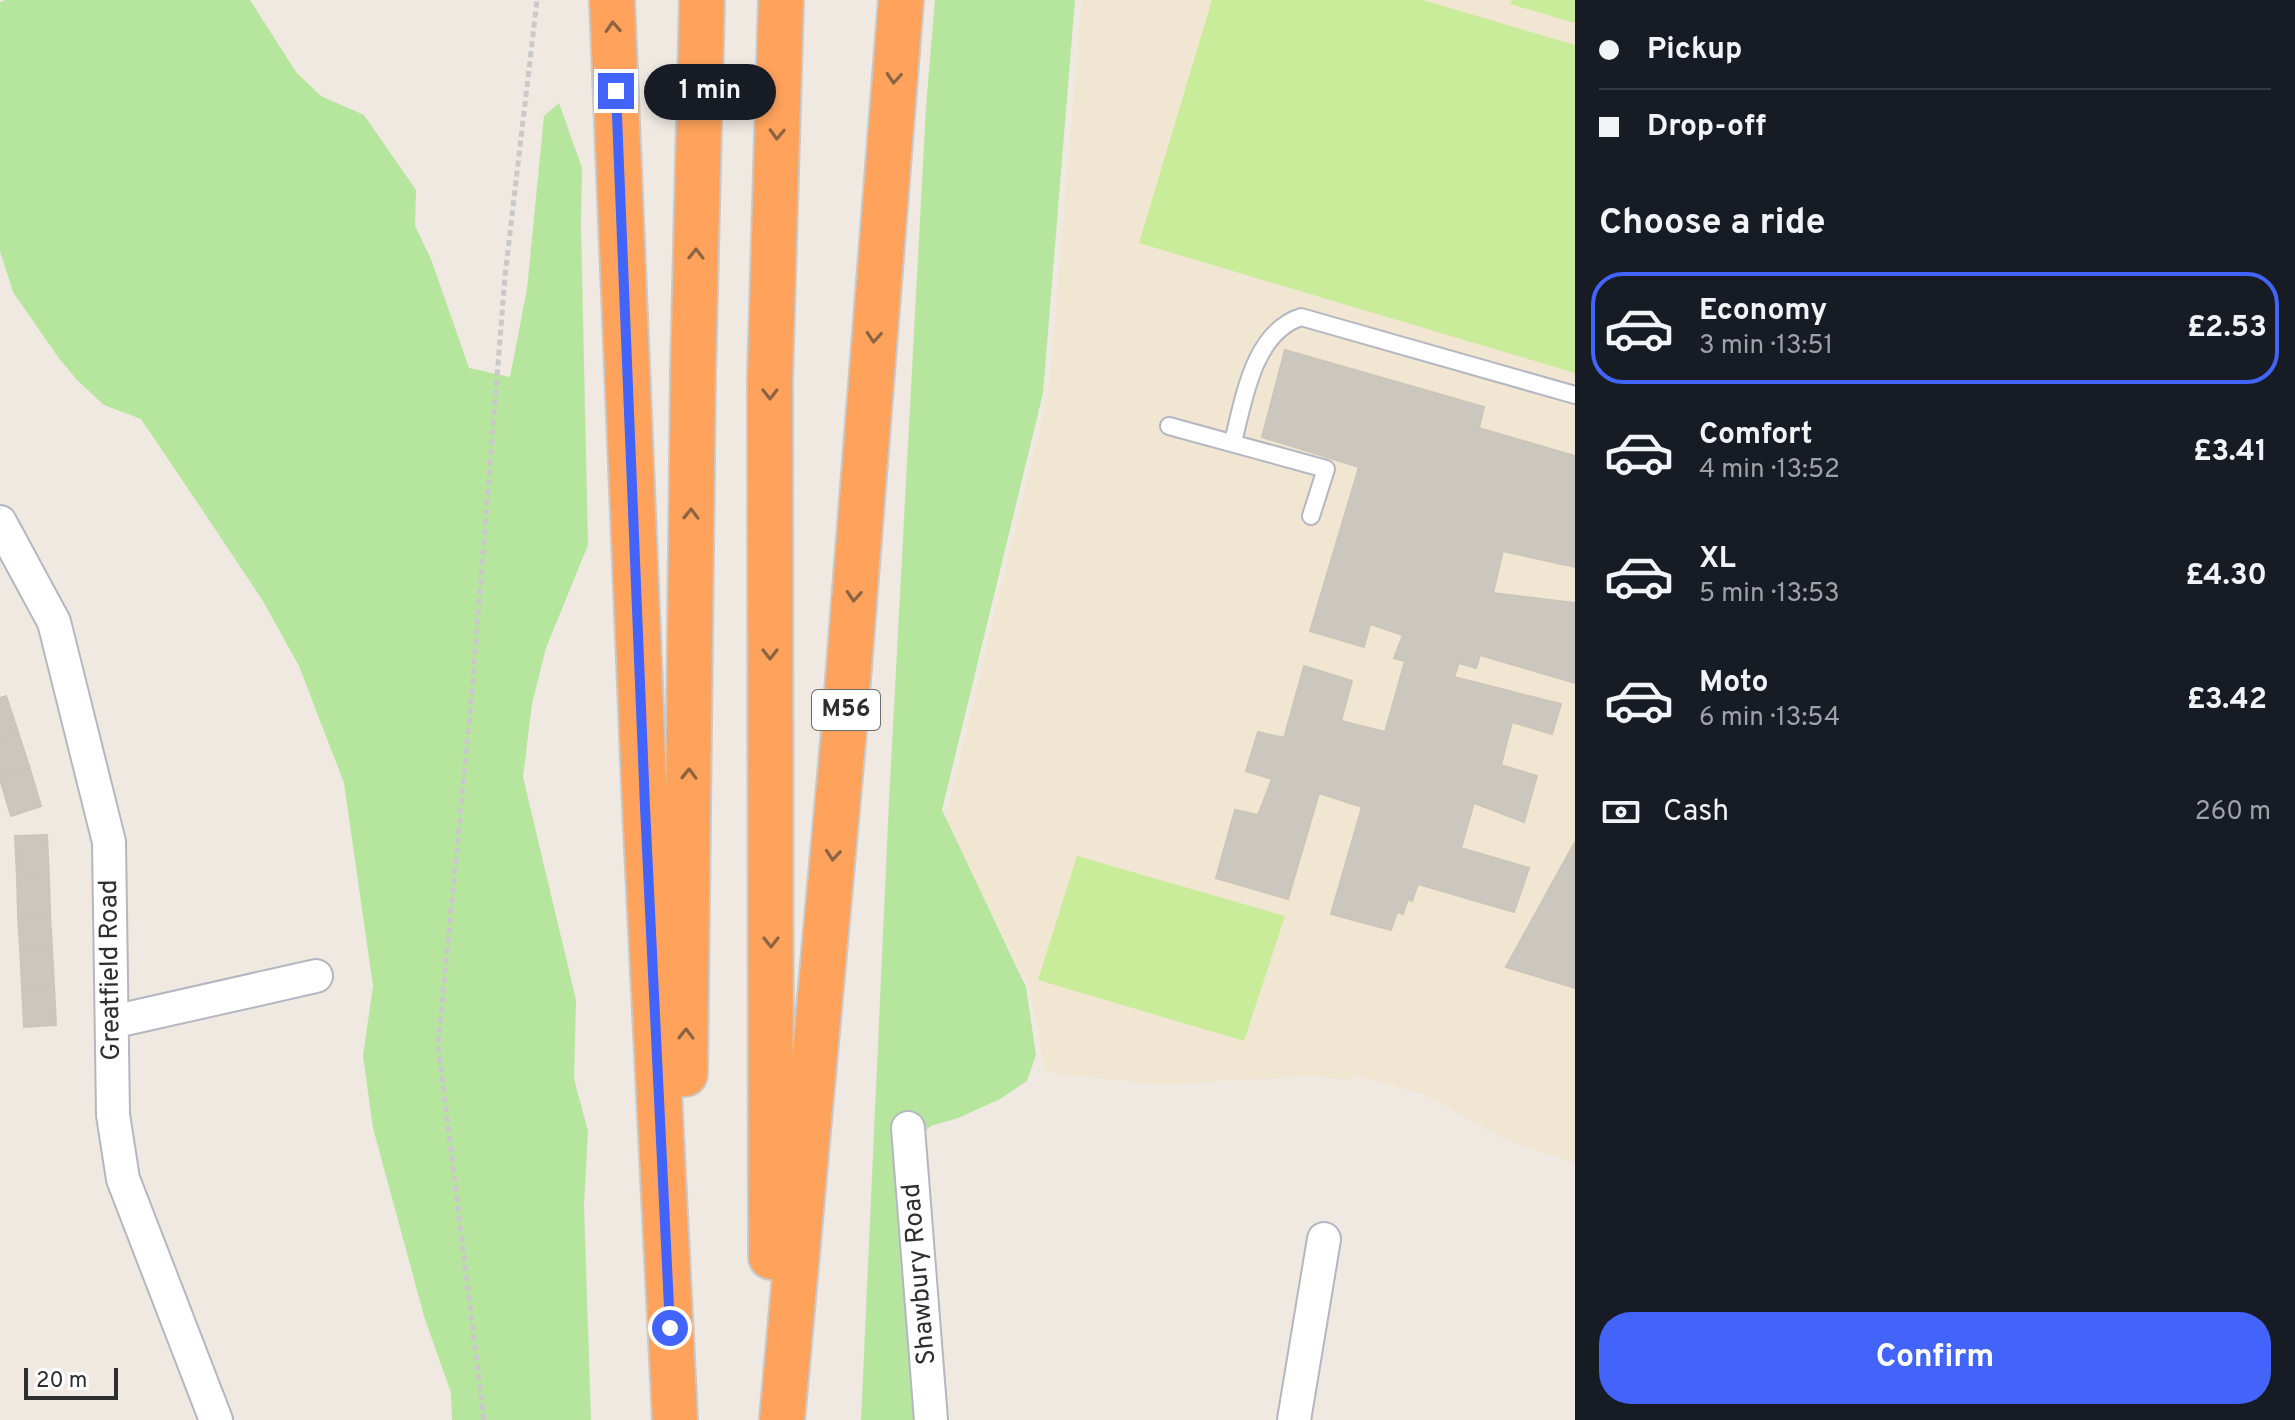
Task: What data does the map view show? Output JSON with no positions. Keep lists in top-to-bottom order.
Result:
{
  "streets": {
    "highway": ["M56"],
    "street": ["Greatfield Road", "Shawbury Road"]
  },
  "scale_bar": "20 m",
  "page": {
    "banner": ["Pickup", "Drop-off"],
    "bubble": "1 min",
    "heading": "Choose a ride",
    "list": [
      {
        "name": "Economy",
        "note": "3 min · 13:51",
        "value": "£2.53"
      },
      {
        "name": "Comfort",
        "note": "4 min · 13:52",
        "value": "£3.41"
      },
      {
        "name": "XL",
        "note": "5 min · 13:53",
        "value": "£4.30"
      },
      {
        "name": "Moto",
        "note": "6 min · 13:54",
        "value": "£3.42"
      }
    ],
    "pay": ["Cash", "260 m"],
    "buttons": "Confirm",
    "scale": "20 m"
  }
}
